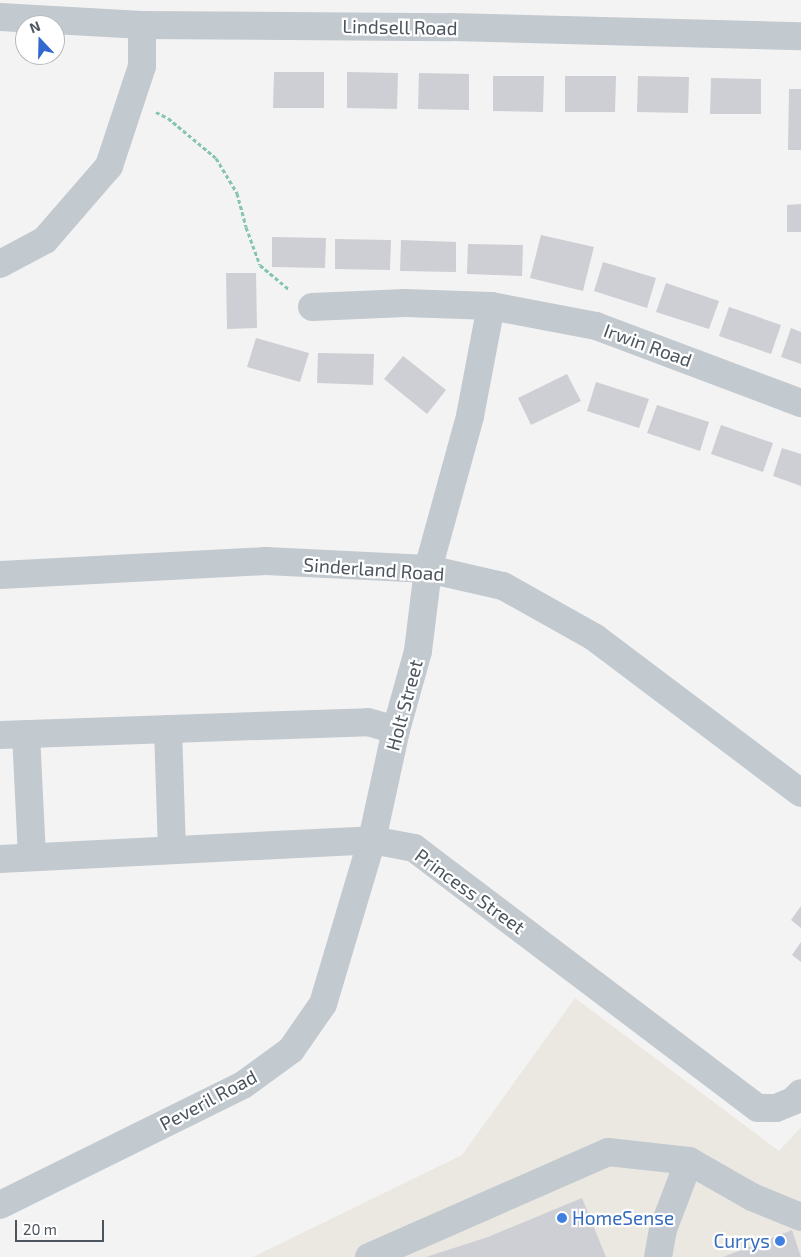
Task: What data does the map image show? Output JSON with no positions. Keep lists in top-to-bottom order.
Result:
{
  "streets": {
    "street": [
      "Lindsell Road",
      "Irwin Road",
      "Sinderland Road",
      "Holt Street",
      "Princess Street",
      "Peveril Road"
    ]
  },
  "crossings": [
    ["Sinderland Road", "Holt Street"],
    ["Holt Street", "Princess Street"],
    ["Holt Street", "Peveril Road"],
    ["Princess Street", "Peveril Road"]
  ],
  "places": ["HomeSense", "Currys"],
  "scale_bar": "20 m",
  "north": "top"
}
